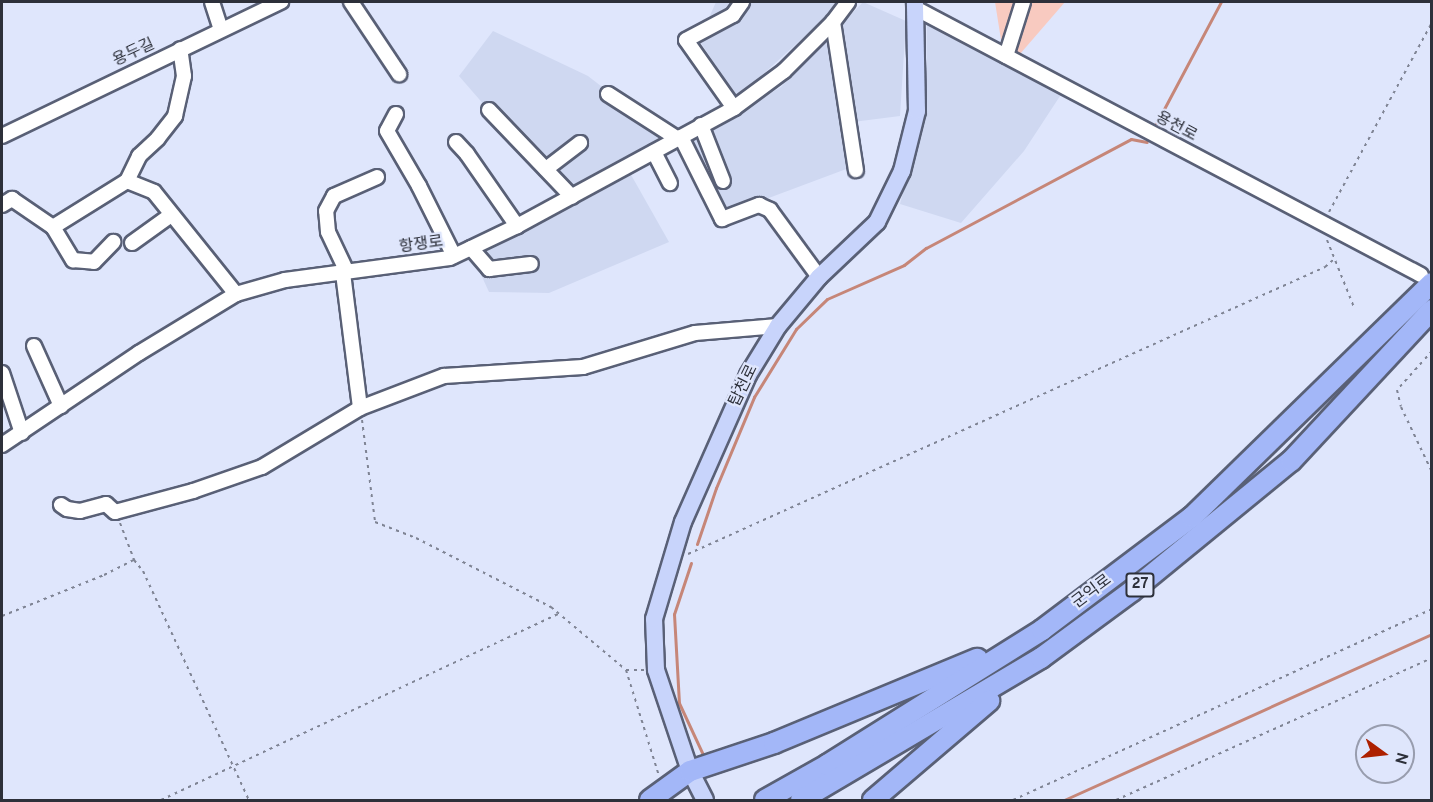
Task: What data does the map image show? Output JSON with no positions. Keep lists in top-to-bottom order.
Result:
{
  "streets": {
    "highway": ["27", "군익로"],
    "main road": ["탑천로"],
    "street": ["용두길", "용천로", "항쟁로"]
  },
  "crossings": [
    ["용천로", "탑천로"],
    ["용천로", "군익로"]
  ],
  "north": "right"
}
